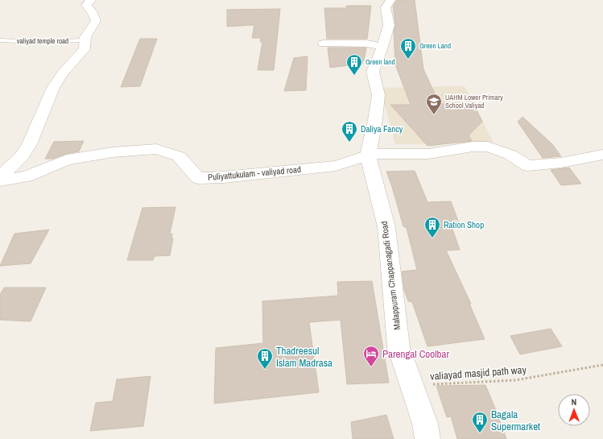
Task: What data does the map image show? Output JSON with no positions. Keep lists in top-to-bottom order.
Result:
{
  "streets": {
    "street": ["Puliyattukulam - valiyad road", "Malappuram Chappanagadi Road"],
    "lane": ["valiyad temple road"],
    "path": ["valiayad masjid path way"]
  },
  "crossings": [
    ["Puliyattukulam - valiyad road", "Malappuram Chappanagadi Road"],
    ["Malappuram Chappanagadi Road", "valiayad masjid path way"]
  ],
  "places": {
    "building": [
      "Green Land",
      "Green land",
      "Daliya Fancy",
      "Ration Shop",
      "Thadreesul Islam Madrasa",
      "Bagala Supermarket"
    ],
    "school or university": ["UAHM Lower Primary School Valiyad"],
    "hotel": ["Parengal Coolbar"]
  },
  "north": "top"
}
